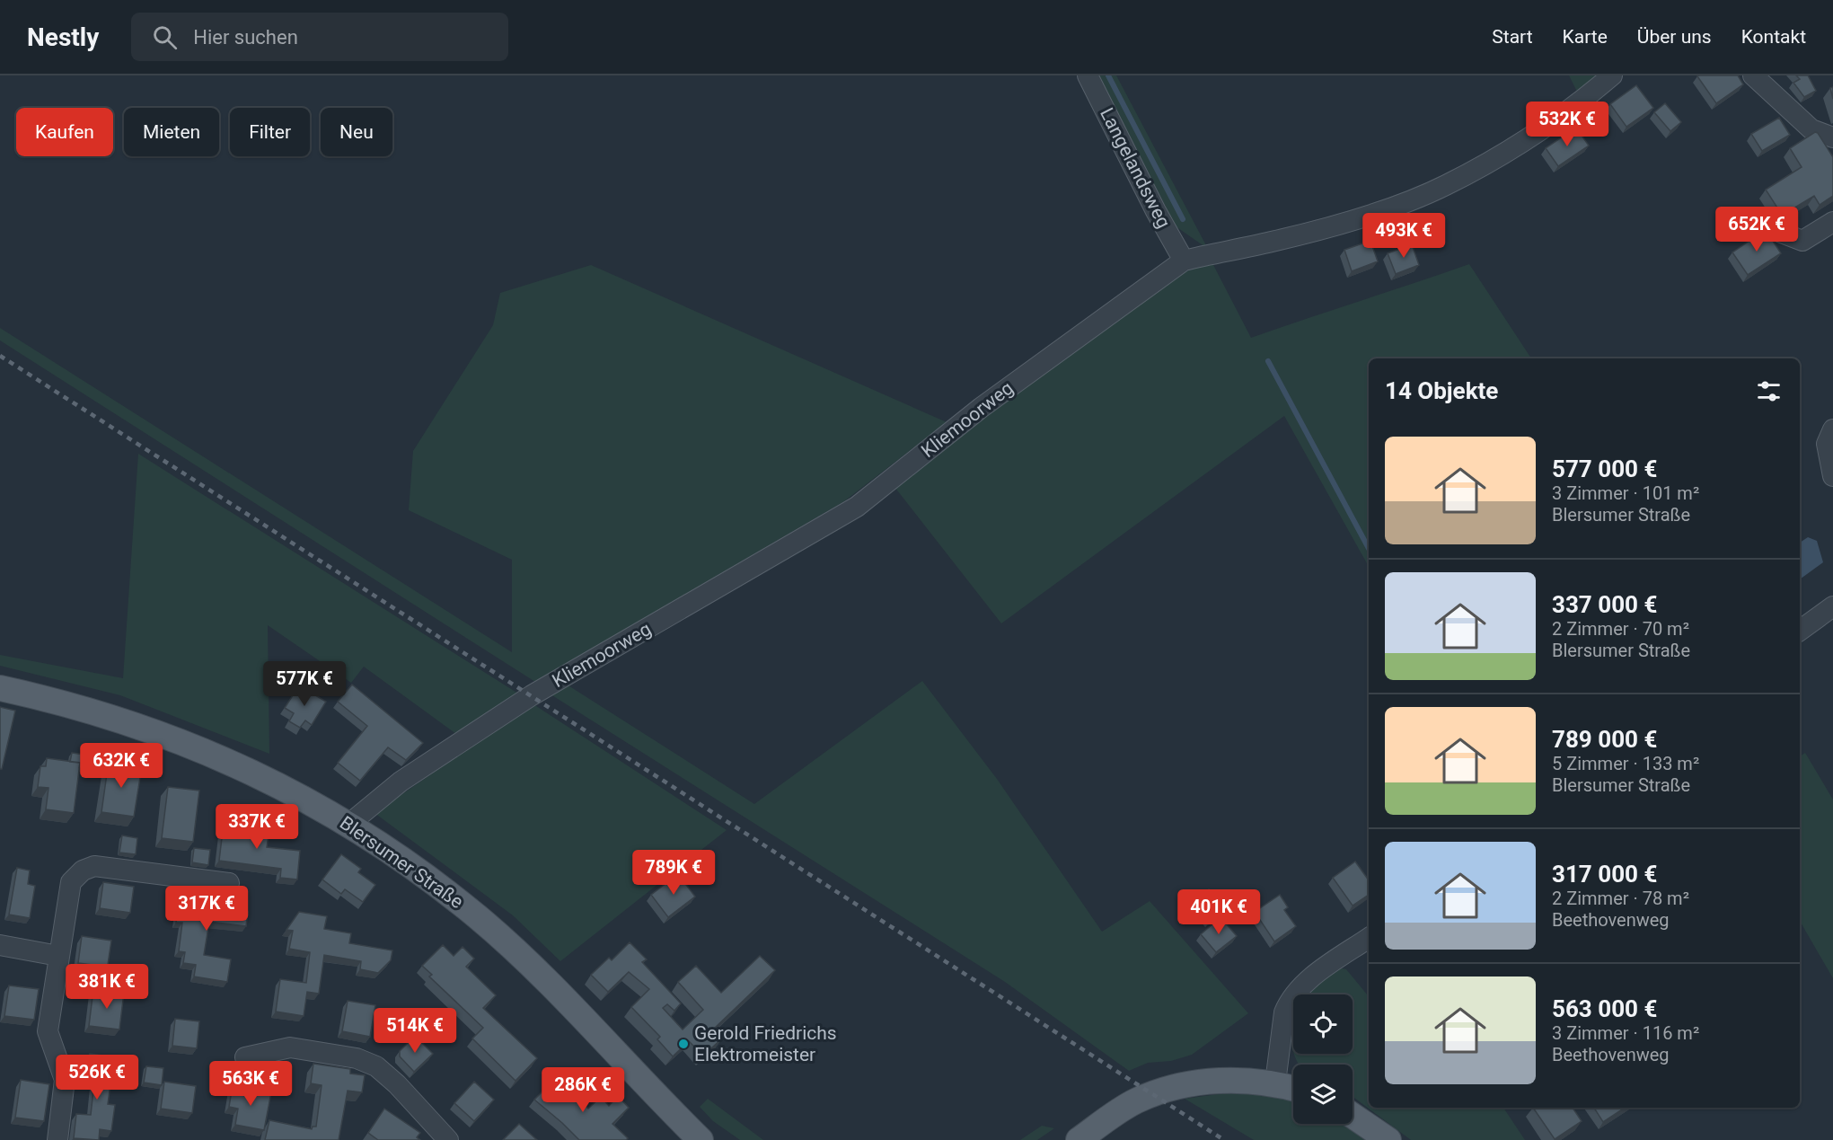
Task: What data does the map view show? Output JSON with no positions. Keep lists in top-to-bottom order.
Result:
{
  "streets": {
    "main road": ["Blersumer Straße"],
    "street": ["Langelandsweg", "Kliemoorweg"]
  },
  "crossings": [
    ["Langelandsweg", "Kliemoorweg"],
    ["Kliemoorweg", "Blersumer Straße"]
  ],
  "places": ["Gerold Friedrichs Elektromeister"],
  "page": {
    "header": "Nestly",
    "search": "Hier suchen",
    "nav": [
      "Start",
      "Karte",
      "Über uns",
      "Kontakt"
    ],
    "price": [
      "532K €",
      "652K €",
      "493K €",
      "577K €",
      "632K €",
      "337K €",
      "789K €",
      "317K €",
      "401K €",
      "381K €",
      "514K €",
      "526K €",
      "563K €",
      "286K €"
    ],
    "chip": [
      "Kaufen",
      "Mieten",
      "Filter",
      "Neu"
    ],
    "heading": "14 Objekte",
    "list": [
      {
        "name": "577 000 €",
        "note": "3 Zimmer · 101 m² · Blersumer Straße"
      },
      {
        "name": "337 000 €",
        "note": "2 Zimmer · 70 m² · Blersumer Straße"
      },
      {
        "name": "789 000 €",
        "note": "5 Zimmer · 133 m² · Blersumer Straße"
      },
      {
        "name": "317 000 €",
        "note": "2 Zimmer · 78 m² · Beethovenweg"
      },
      {
        "name": "563 000 €",
        "note": "3 Zimmer · 116 m² · Beethovenweg"
      }
    ]
  }
}
